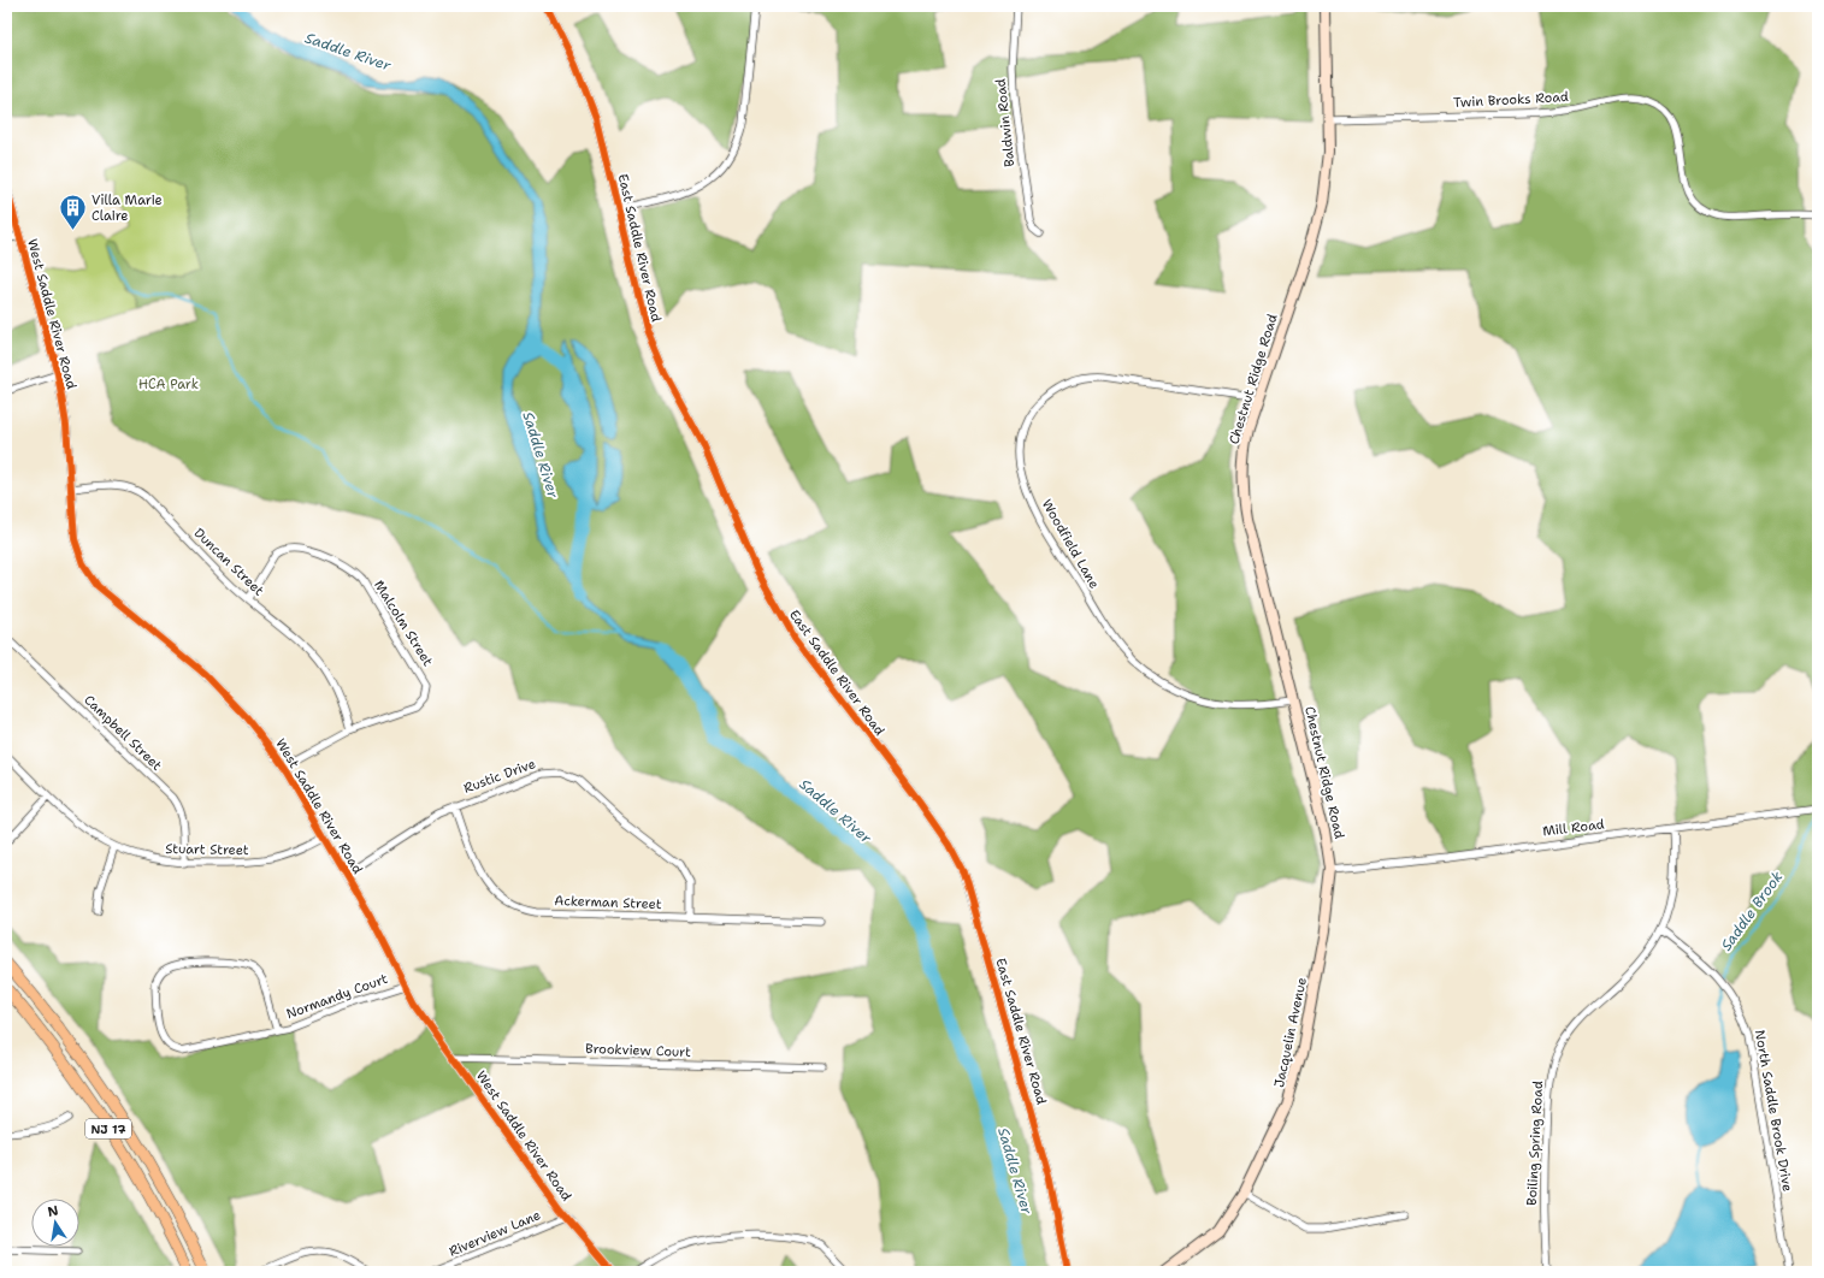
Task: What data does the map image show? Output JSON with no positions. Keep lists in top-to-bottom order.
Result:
{
  "streets": {
    "highway": ["NJ 17"],
    "main road": ["Chestnut Ridge Road", "Jacquelin Avenue"],
    "street": [
      "Twin Brooks Road",
      "Baldwin Road",
      "East Saddle River Road",
      "West Saddle River Road",
      "Woodfield Lane",
      "Duncan Street",
      "Malcolm Street",
      "Campbell Street",
      "Rustic Drive",
      "Mill Road",
      "Stuart Street",
      "Ackerman Street",
      "Normandy Court",
      "Brookview Court",
      "North Saddle Brook Drive",
      "Boiling Spring Road",
      "Riverview Lane"
    ]
  },
  "crossings": [
    ["Twin Brooks Road", "Chestnut Ridge Road"],
    ["West Saddle River Road", "Duncan Street"],
    ["West Saddle River Road", "Malcolm Street"],
    ["West Saddle River Road", "Rustic Drive"],
    ["West Saddle River Road", "Stuart Street"],
    ["West Saddle River Road", "Normandy Court"],
    ["West Saddle River Road", "Brookview Court"],
    ["West Saddle River Road", "Riverview Lane"],
    ["Chestnut Ridge Road", "Woodfield Lane"],
    ["Chestnut Ridge Road", "Mill Road"],
    ["Chestnut Ridge Road", "Jacquelin Avenue"],
    ["Duncan Street", "Malcolm Street"],
    ["Campbell Street", "Stuart Street"],
    ["Rustic Drive", "Ackerman Street"],
    ["Mill Road", "Jacquelin Avenue"],
    ["Mill Road", "Boiling Spring Road"],
    ["North Saddle Brook Drive", "Boiling Spring Road"]
  ],
  "water": ["Saddle River", "Saddle Brook"],
  "parks": ["HCA Park"],
  "places": {
    "building": ["Villa Marie Claire"]
  },
  "north": "top"
}
